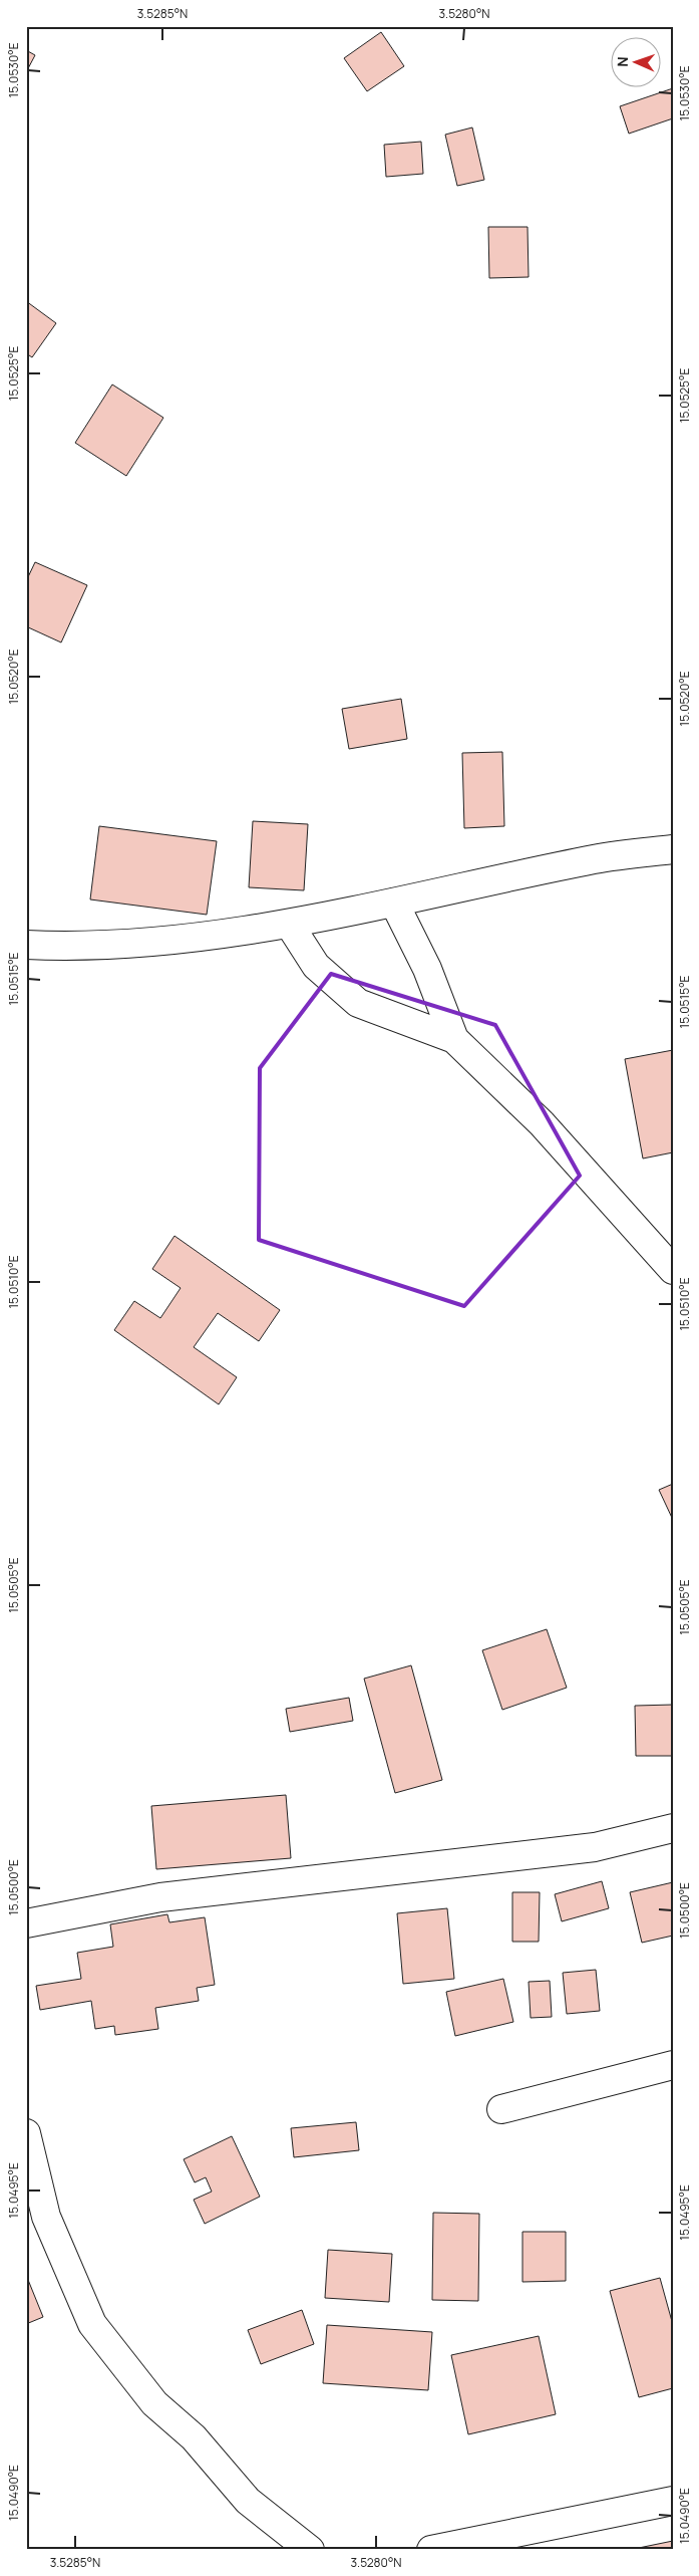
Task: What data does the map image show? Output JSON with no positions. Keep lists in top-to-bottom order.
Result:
{
  "north": "left",
  "coordinates": [
    "3.5285°N",
    "3.5280°N",
    "15.0530°E",
    "15.0525°E",
    "15.0520°E",
    "15.0515°E",
    "15.0510°E",
    "15.0505°E",
    "15.0500°E",
    "15.0495°E",
    "15.0490°E"
  ]
}
